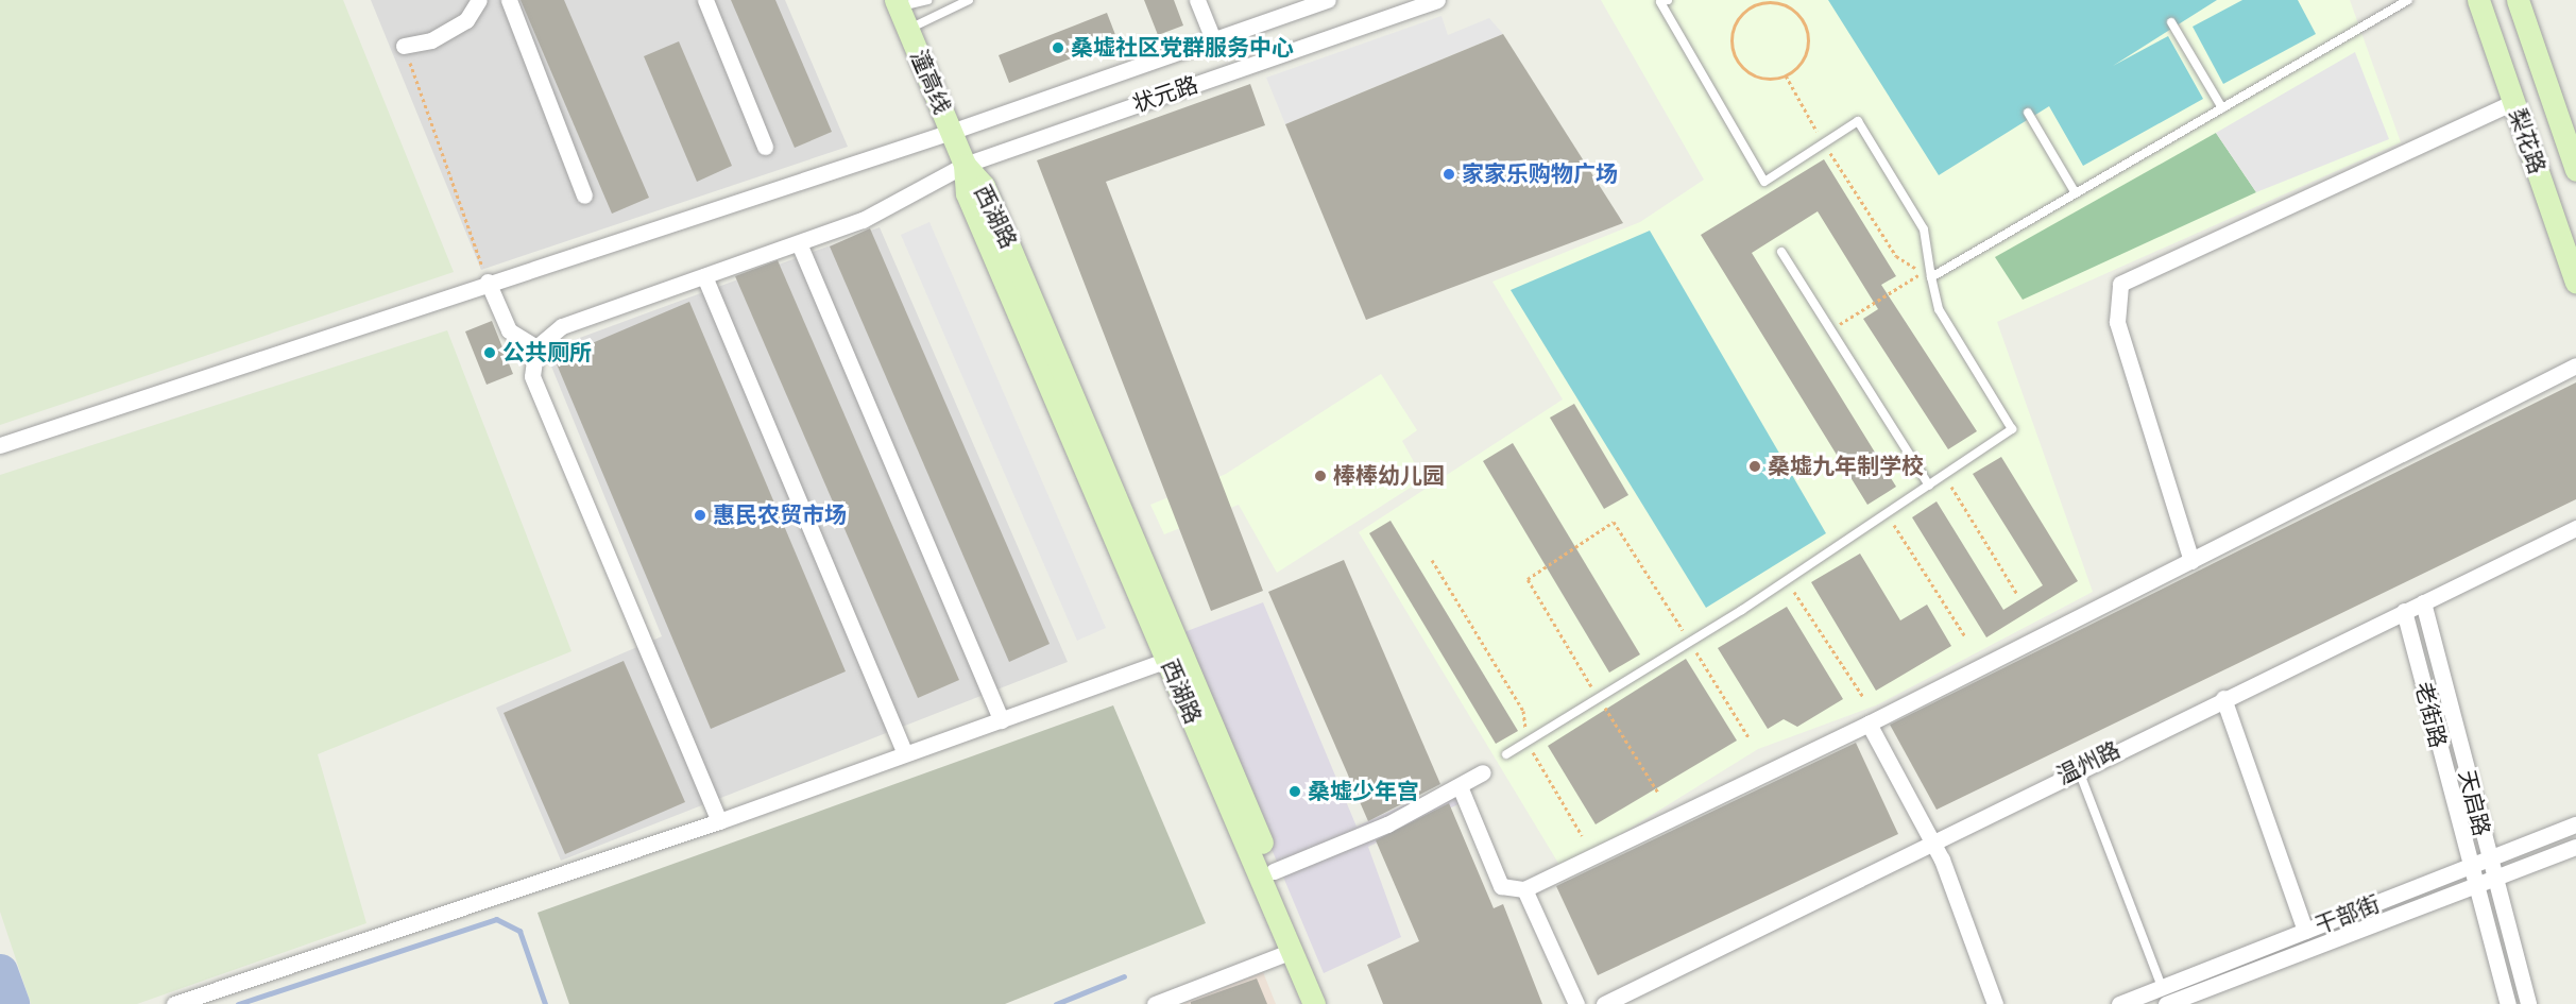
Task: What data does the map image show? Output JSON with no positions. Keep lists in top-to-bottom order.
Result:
{
  "streets": {
    "main road": ["潼高线", "梨花路", "西湖路"],
    "street": [
      "状元路",
      "老街路",
      "温州路",
      "天启路",
      "干部街"
    ]
  },
  "crossings": [
    ["潼高线", "状元路"],
    ["潼高线", "西湖路"],
    ["状元路", "西湖路"],
    ["老街路", "温州路"],
    ["老街路", "干部街"],
    ["温州路", "天启路"],
    ["天启路", "干部街"]
  ],
  "places": [
    "桑墟社区党群服务中心",
    "家家乐购物广场",
    "公共厕所",
    "桑墟九年制学校",
    "棒棒幼儿园",
    "惠民农贸市场",
    "桑墟少年宫"
  ]
}
